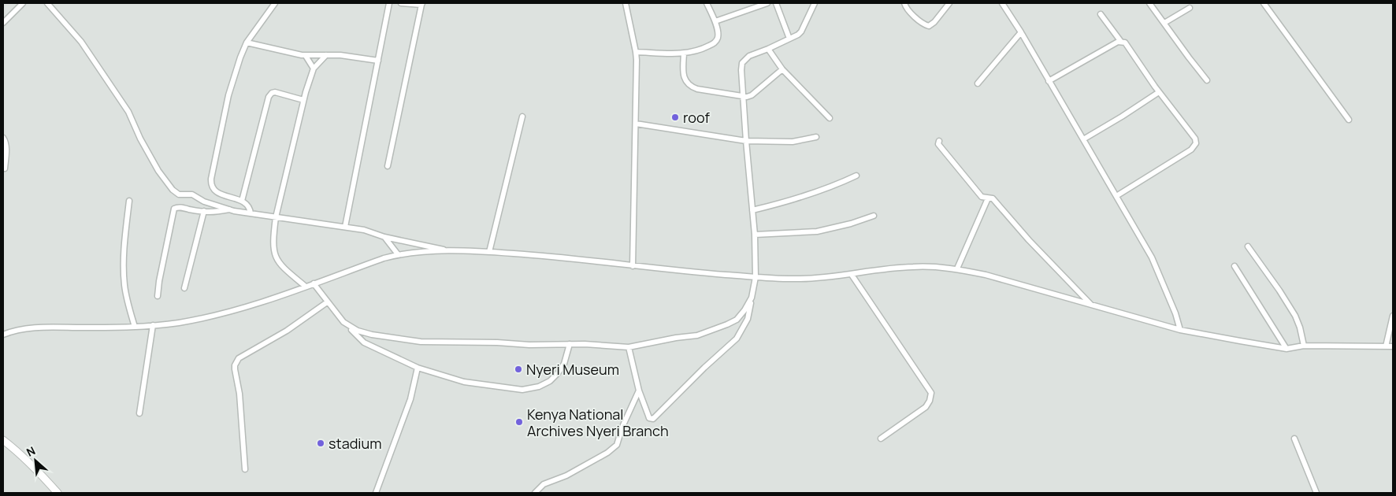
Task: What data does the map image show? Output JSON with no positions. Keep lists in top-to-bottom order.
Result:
{
  "places": [
    "roof",
    "Nyeri Museum",
    "Kenya National Archives Nyeri Branch",
    "stadium"
  ],
  "north": "top left"
}
